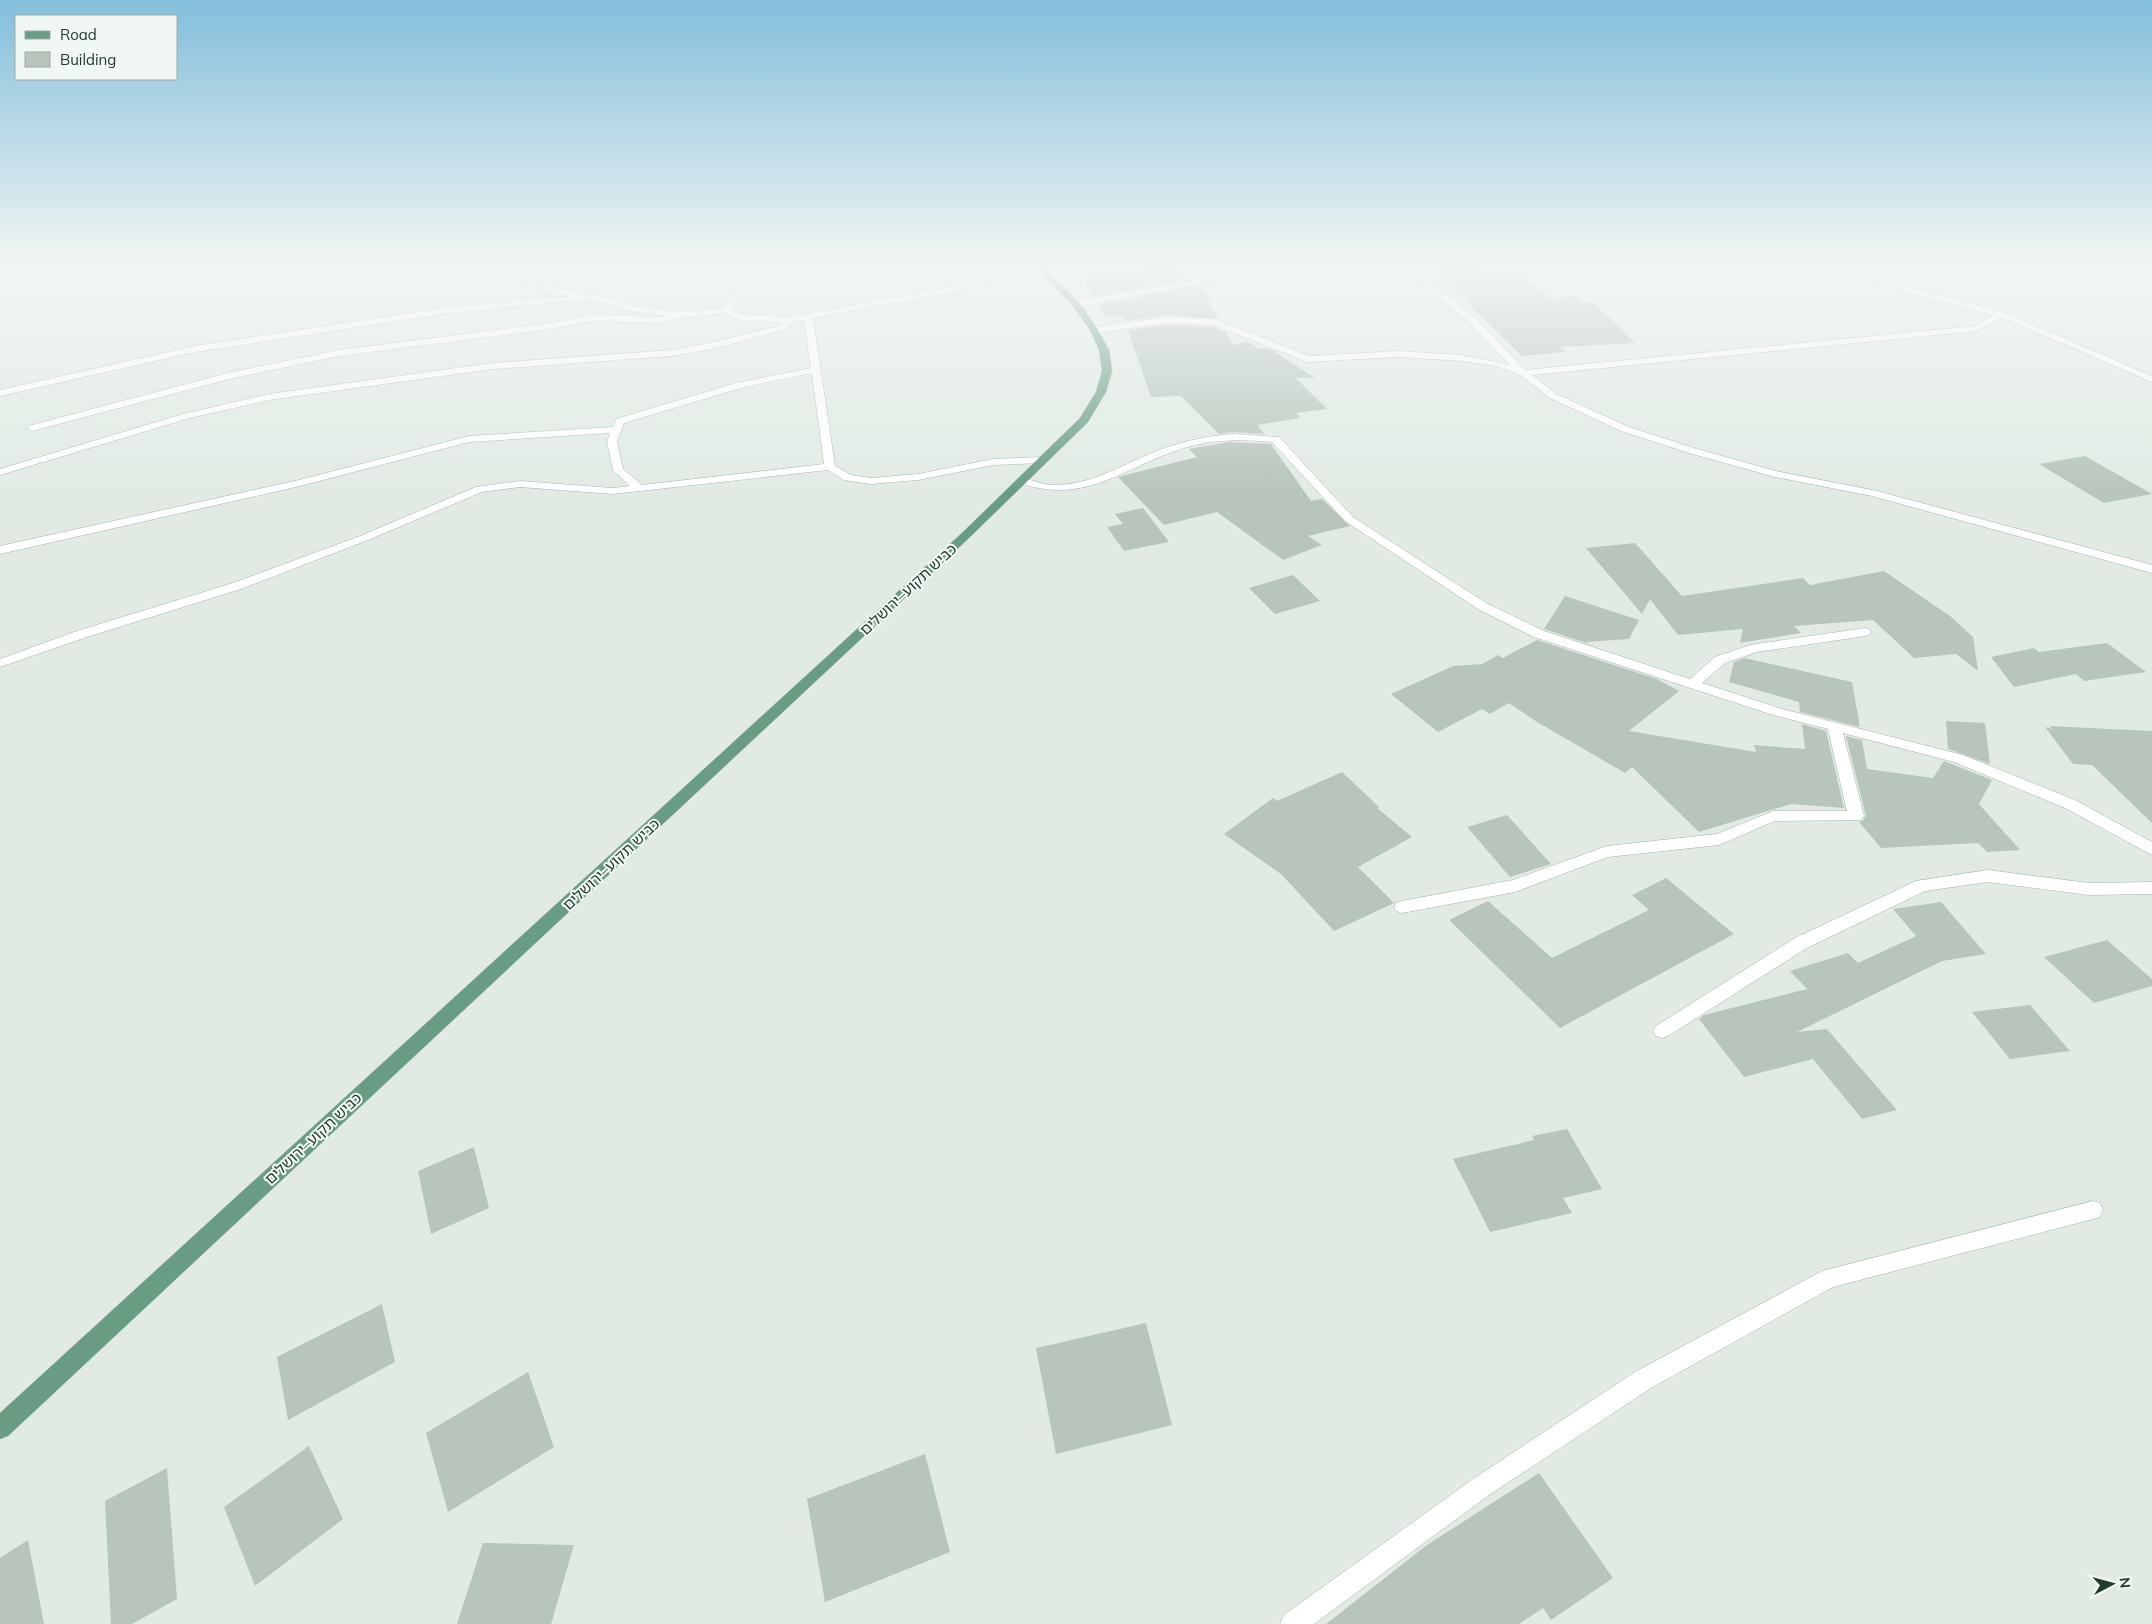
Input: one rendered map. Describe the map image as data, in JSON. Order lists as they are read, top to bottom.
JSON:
{
  "streets": {
    "main road": ["כביש תקוע–ירושלים"]
  },
  "legend": ["Road", "Building"],
  "north": "right"
}
